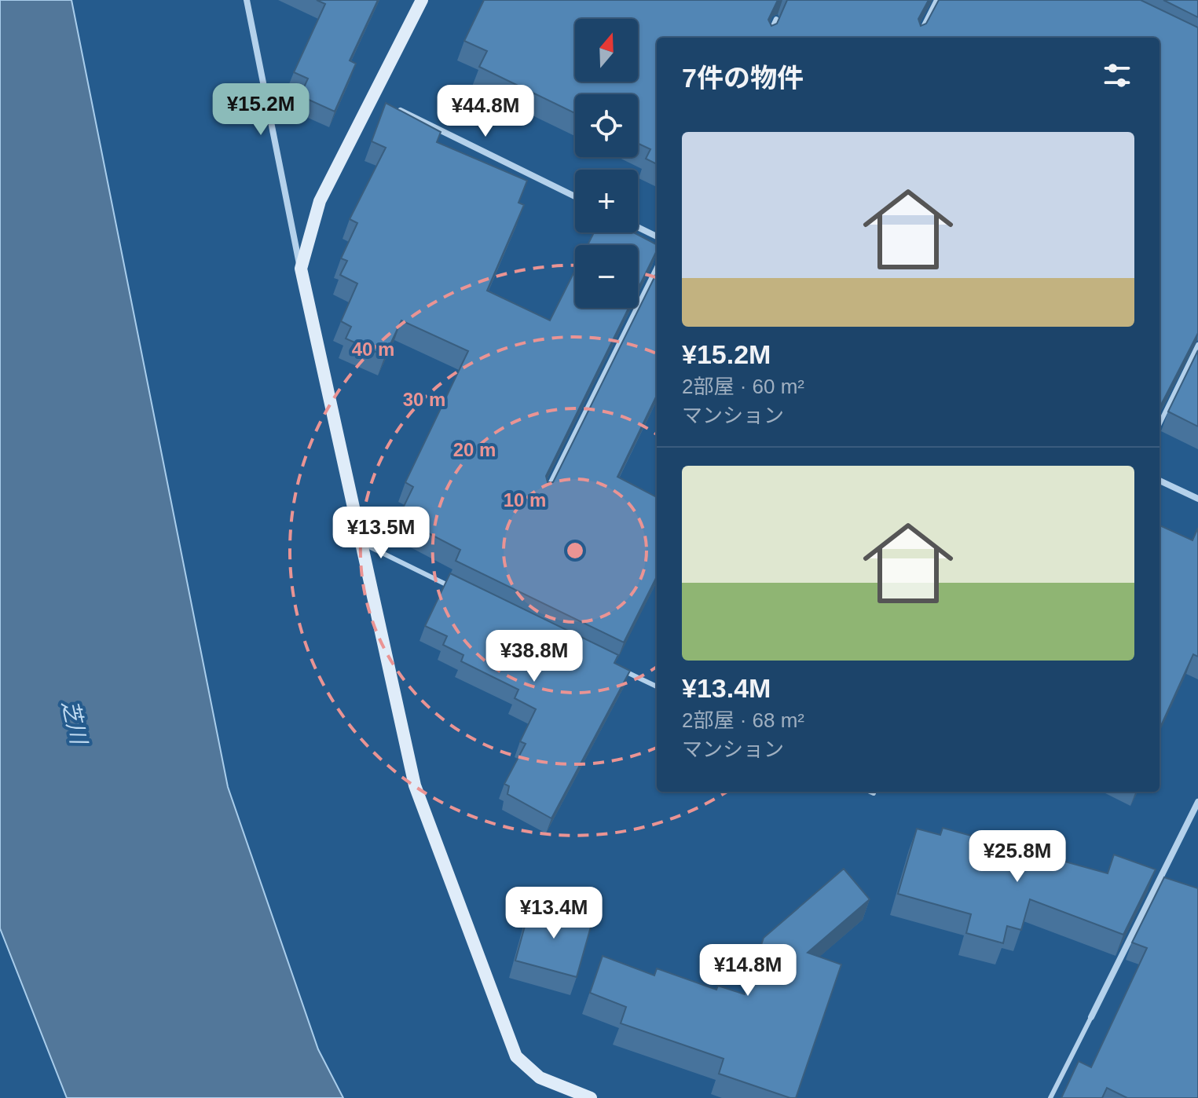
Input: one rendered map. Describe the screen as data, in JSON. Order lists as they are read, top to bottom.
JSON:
{
  "water": ["芝川"],
  "north": "top",
  "page": {
    "map_buttons": ["+", "−"],
    "heading": "7件の物件",
    "price": [
      "¥15.2M",
      "¥44.8M",
      "¥13.5M",
      "¥38.8M",
      "¥25.8M",
      "¥13.4M",
      "¥14.8M"
    ],
    "list": [
      {
        "name": "¥15.2M",
        "note": "2部屋 · 60 m² · マンション"
      },
      {
        "name": "¥13.4M",
        "note": "2部屋 · 68 m² · マンション"
      }
    ]
  },
  "rings": [
    "40 m",
    "30 m",
    "20 m",
    "10 m"
  ]
}
